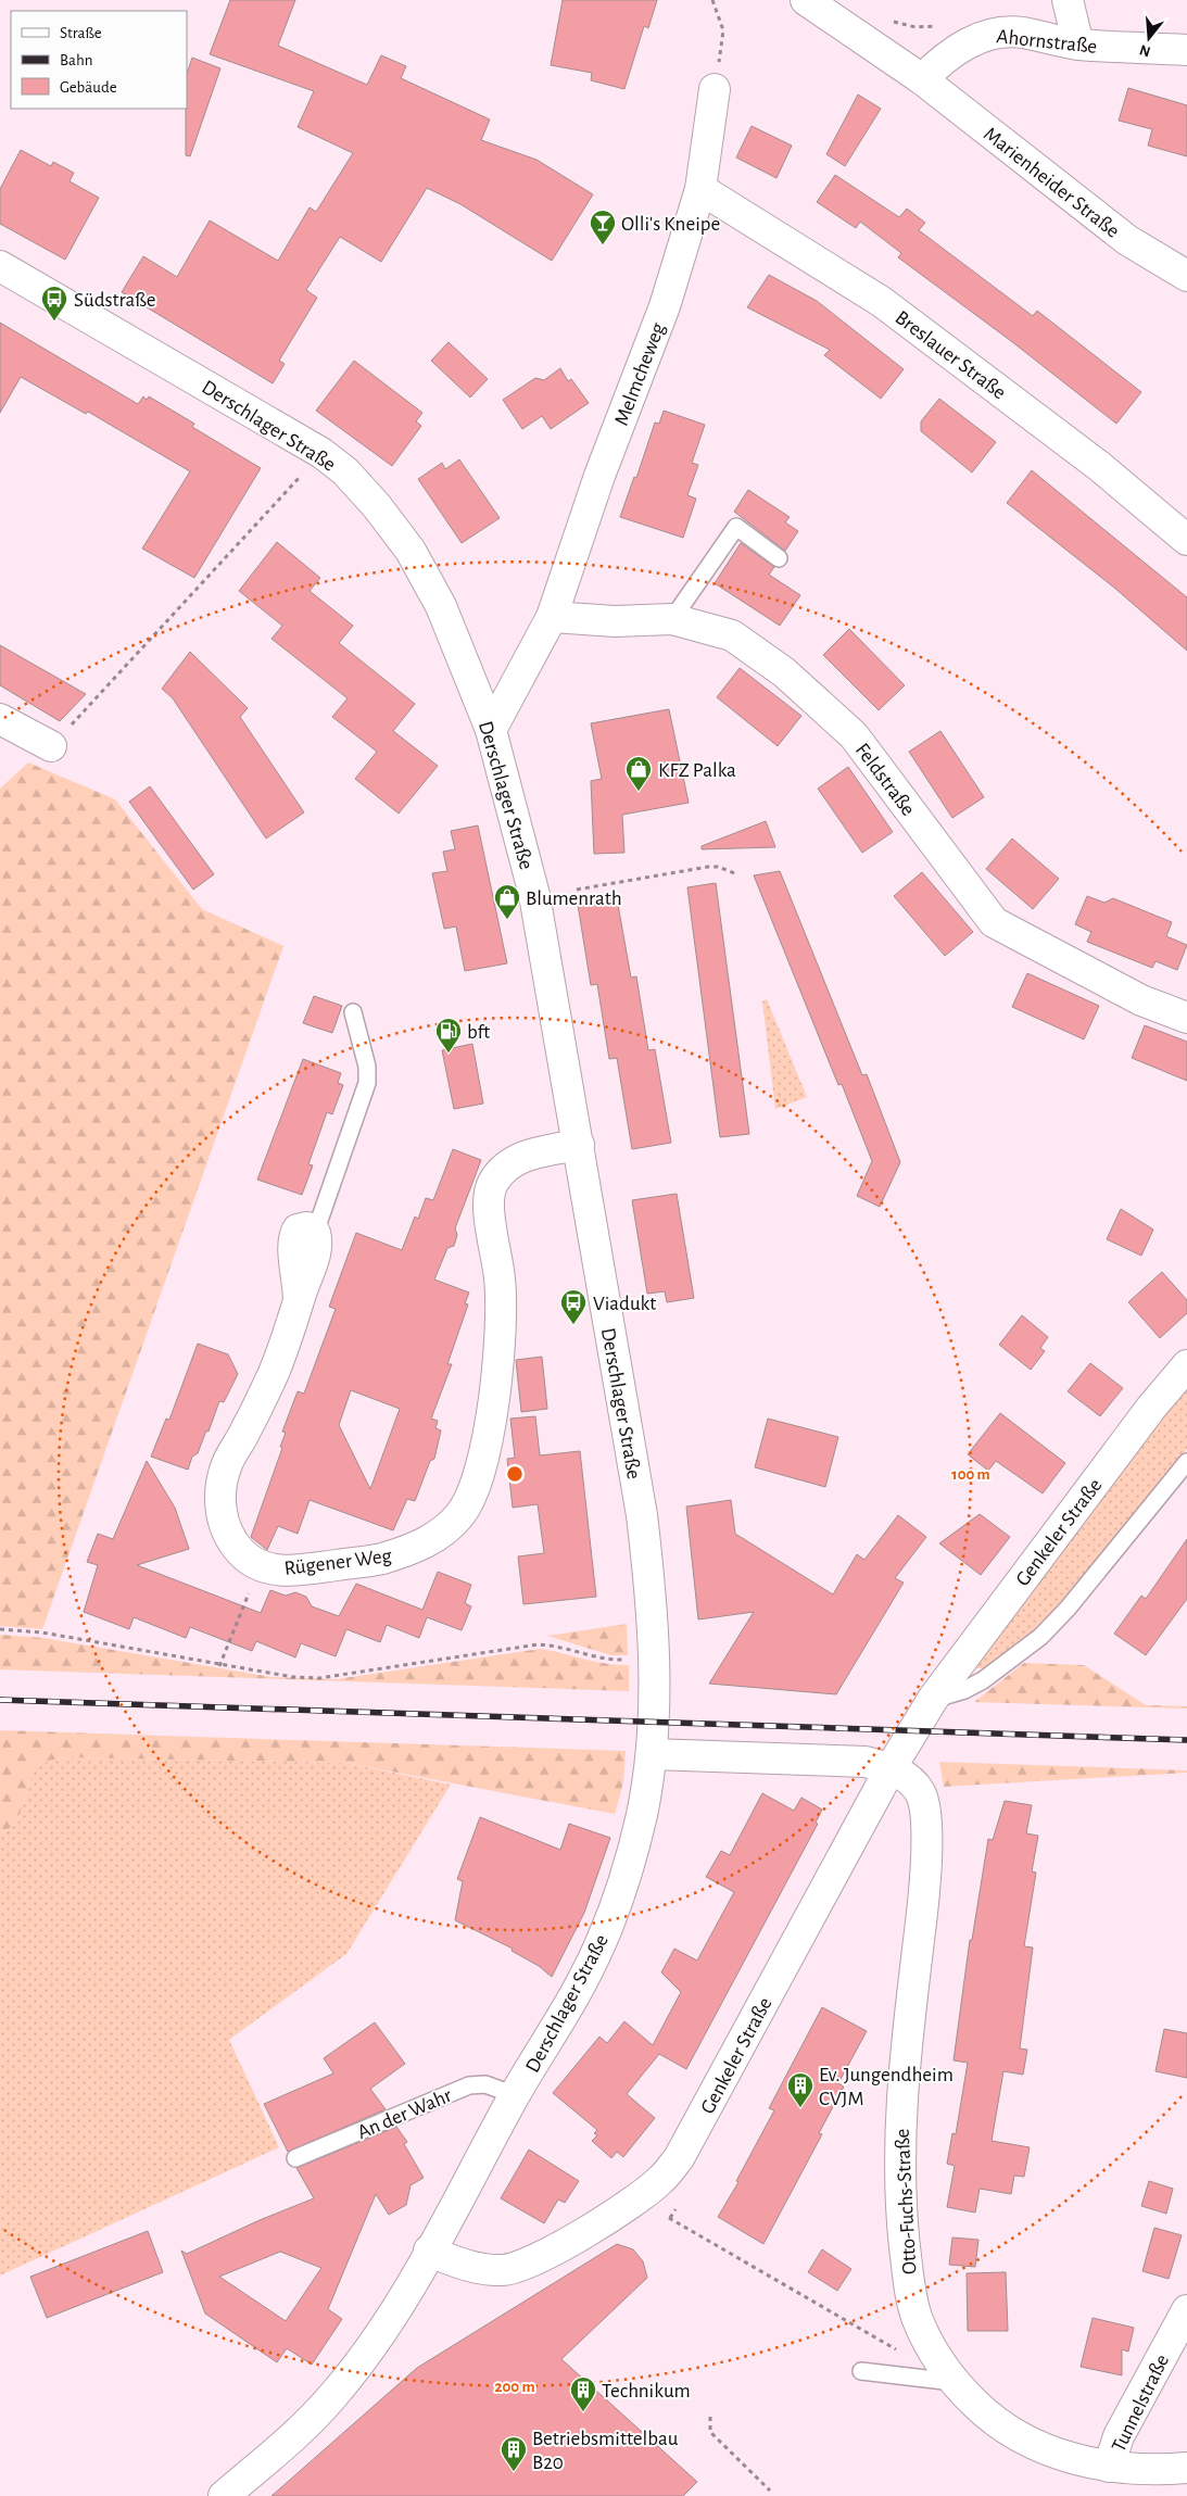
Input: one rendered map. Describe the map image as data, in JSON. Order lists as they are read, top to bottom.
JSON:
{
  "streets": {
    "street": [
      "Ahornstraße",
      "Marienheider Straße",
      "Breslauer Straße",
      "Melmcheweg",
      "Derschlager Straße",
      "Feldstraße",
      "Genkeler Straße",
      "Rügener Weg",
      "Otto-Fuchs-Straße",
      "Tunnelstraße"
    ],
    "lane": ["An der Wahr"]
  },
  "crossings": [
    ["Ahornstraße", "Marienheider Straße"],
    ["Breslauer Straße", "Melmcheweg"],
    ["Melmcheweg", "Derschlager Straße"],
    ["Melmcheweg", "Feldstraße"],
    ["Derschlager Straße", "Genkeler Straße"],
    ["Derschlager Straße", "Rügener Weg"],
    ["Derschlager Straße", "An der Wahr"],
    ["Genkeler Straße", "Otto-Fuchs-Straße"],
    ["Otto-Fuchs-Straße", "Tunnelstraße"]
  ],
  "places": {
    "bar": ["Olli's Kneipe"],
    "bus stop": ["Südstraße", "Viadukt"],
    "shop": ["KFZ Palka", "Blumenrath"],
    "fuel station": ["bft"],
    "building": ["Ev. Jungendheim CVJM", "Technikum", "Betriebsmittelbau B20"]
  },
  "legend": ["Straße", "Bahn", "Gebäude"],
  "north": "bottom",
  "rings": ["100 m", "200 m"]
}
